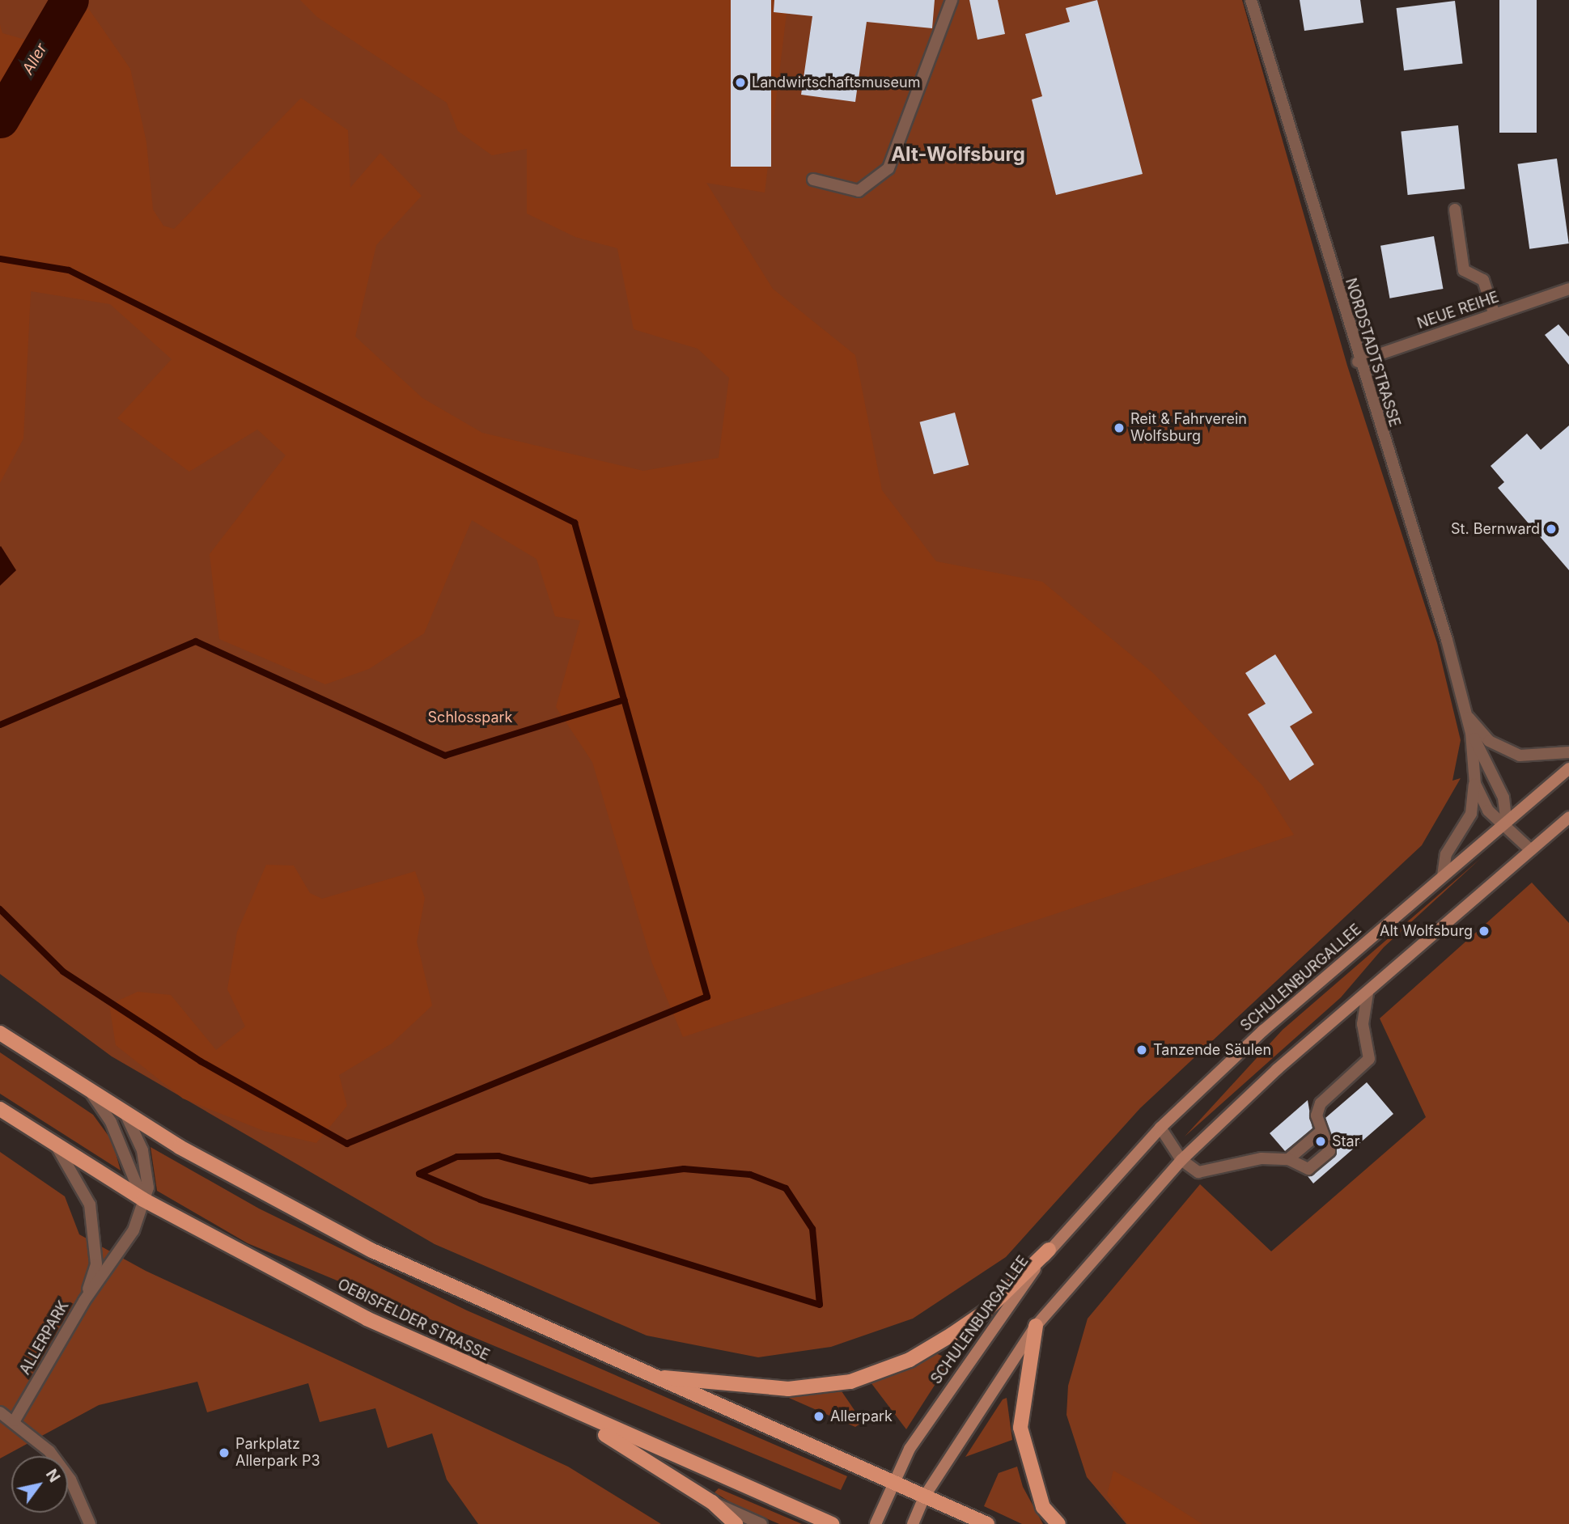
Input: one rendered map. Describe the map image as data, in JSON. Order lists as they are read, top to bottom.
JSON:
{
  "streets": {
    "main road": ["OEBISFELDER STRASSE"],
    "street": [
      "NEUE REIHE",
      "NORDSTADTSTRASSE",
      "SCHULENBURGALLEE",
      "ALLERPARK"
    ]
  },
  "crossings": [
    ["NEUE REIHE", "NORDSTADTSTRASSE"],
    ["NORDSTADTSTRASSE", "SCHULENBURGALLEE"],
    ["OEBISFELDER STRASSE", "ALLERPARK"]
  ],
  "districts": ["Alt-Wolfsburg"],
  "water": ["Aller"],
  "parks": ["Schlosspark"],
  "places": [
    "Landwirtschaftsmuseum",
    "Reit & Fahrverein Wolfsburg",
    "St. Bernward",
    "Alt Wolfsburg",
    "Tanzende Säulen",
    "Star",
    "Allerpark",
    "Parkplatz Allerpark P3"
  ],
  "north": "top right"
}
